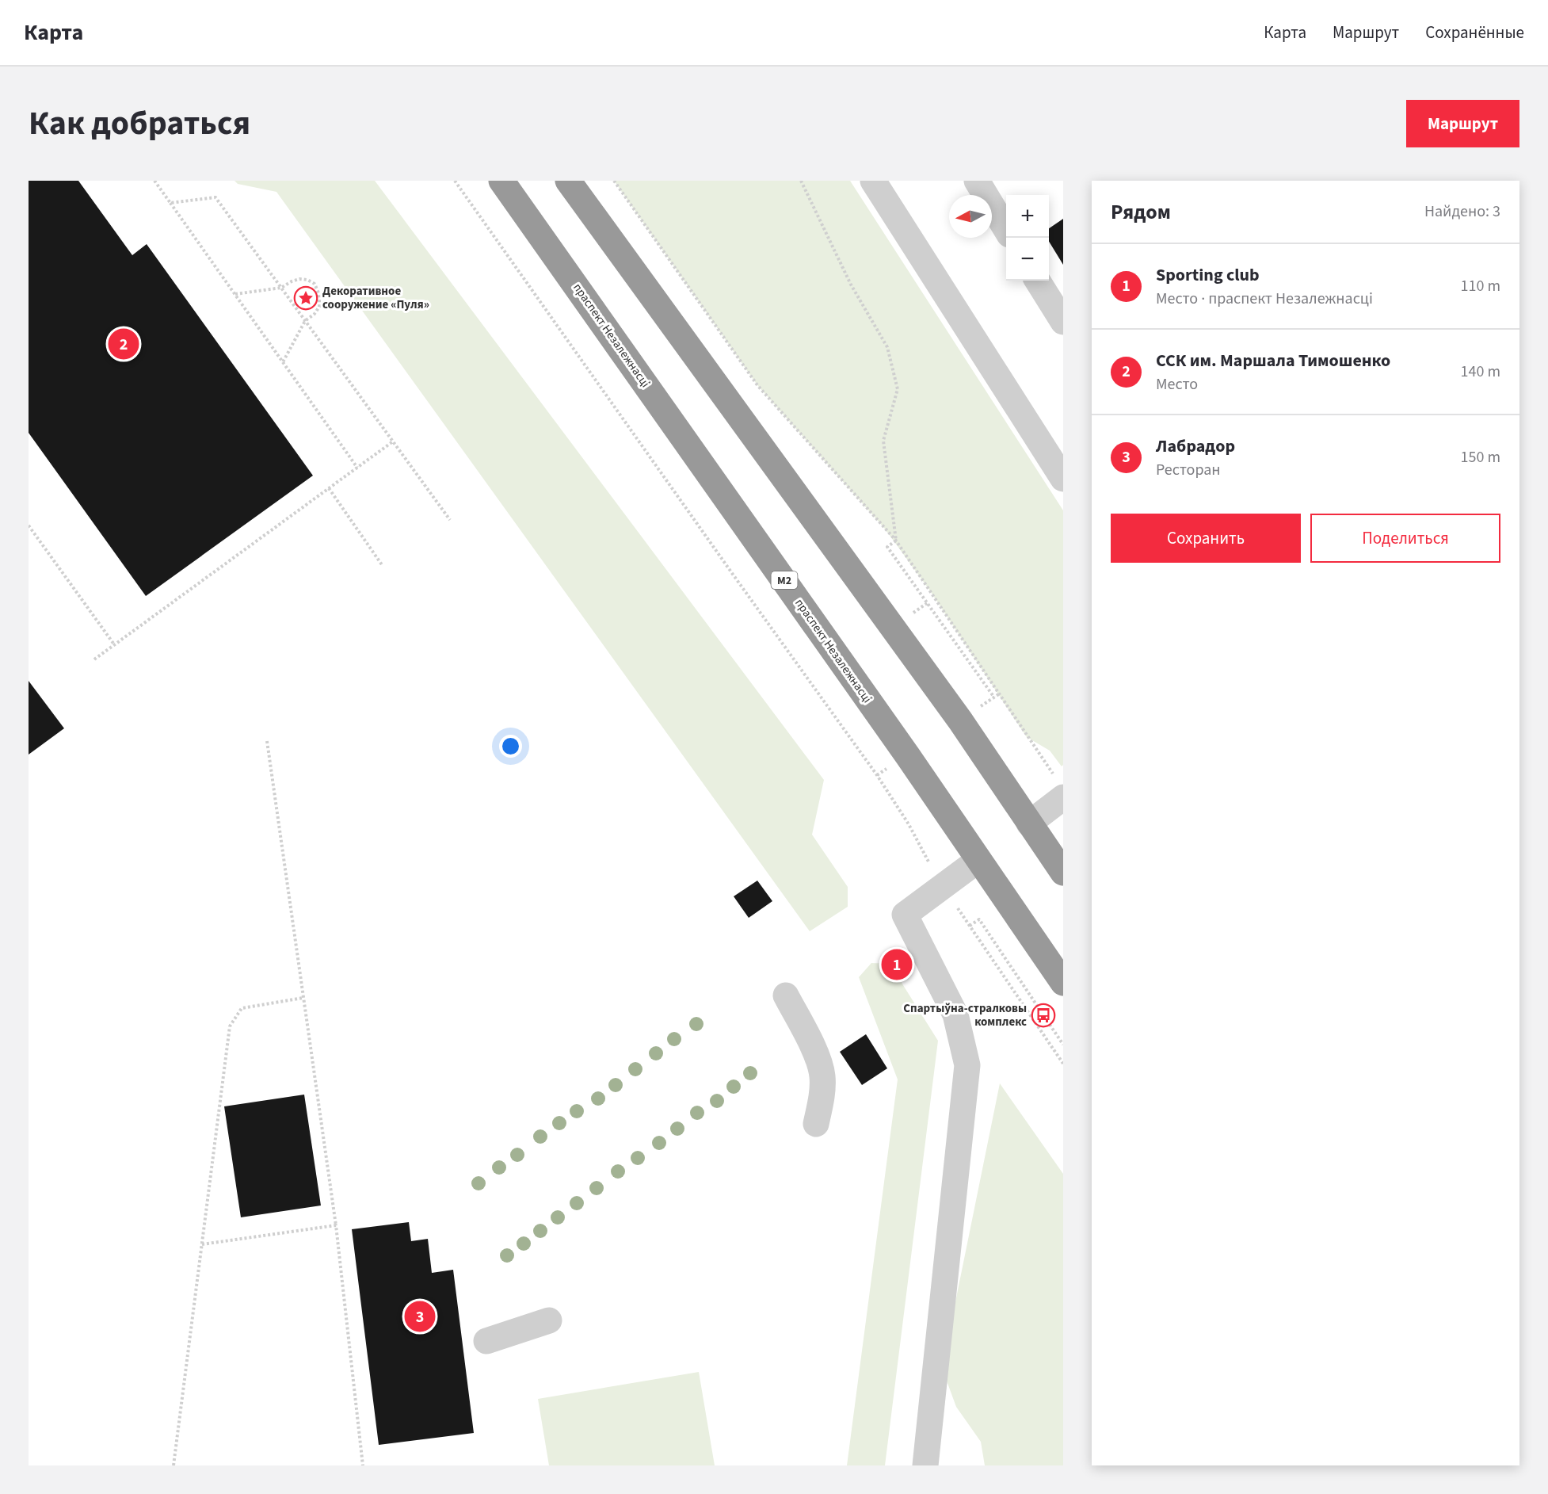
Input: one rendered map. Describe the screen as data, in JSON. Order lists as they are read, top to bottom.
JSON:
{
  "streets": {
    "highway": ["праспект Незалежнасці", "М2"]
  },
  "places": {
    "place": ["Декоративное сооружение «Пуля»"],
    "bus stop": ["Спартыўна-стралковы комплекс"]
  },
  "north": "left",
  "page": {
    "header": "Карта",
    "nav": ["Карта", "Маршрут", "Сохранённые"],
    "title": "Как добраться",
    "buttons": [
      "Маршрут",
      ["Сохранить", "Поделиться"]
    ],
    "heading": ["Рядом", "Найдено: 3"],
    "map_buttons": ["+", "−"],
    "list": [
      {
        "mark": "1",
        "name": "Sporting club",
        "note": "Место · праспект Незалежнасці",
        "value": "110 m"
      },
      {
        "mark": "2",
        "name": "ССК им. Маршала Тимошенко",
        "note": "Место",
        "value": "140 m"
      },
      {
        "mark": "3",
        "name": "Лабрадор",
        "note": "Ресторан",
        "value": "150 m"
      }
    ],
    "pins": ["2", "1", "3"]
  }
}
